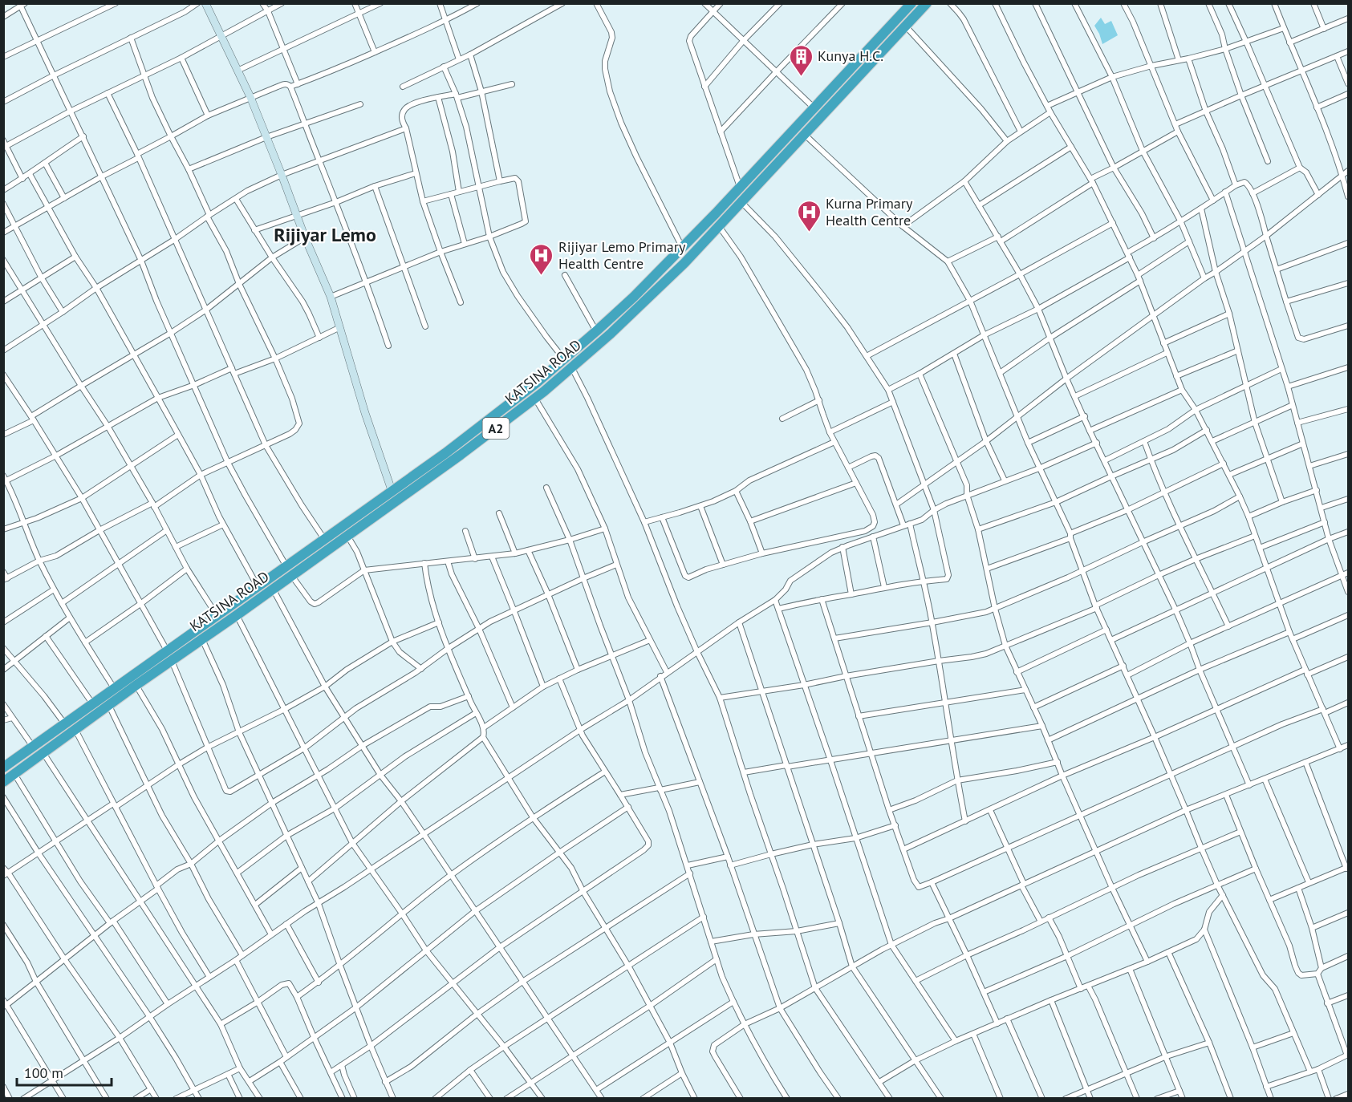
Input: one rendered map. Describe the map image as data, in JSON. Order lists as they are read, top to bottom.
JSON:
{
  "streets": {
    "highway": ["KATSINA ROAD", "A2"]
  },
  "districts": ["Rijiyar Lemo"],
  "places": {
    "building": ["Kunya H.C."],
    "hospital": ["Kurna Primary Health Centre", "Rijiyar Lemo Primary Health Centre"]
  },
  "scale_bar": "100 m"
}
